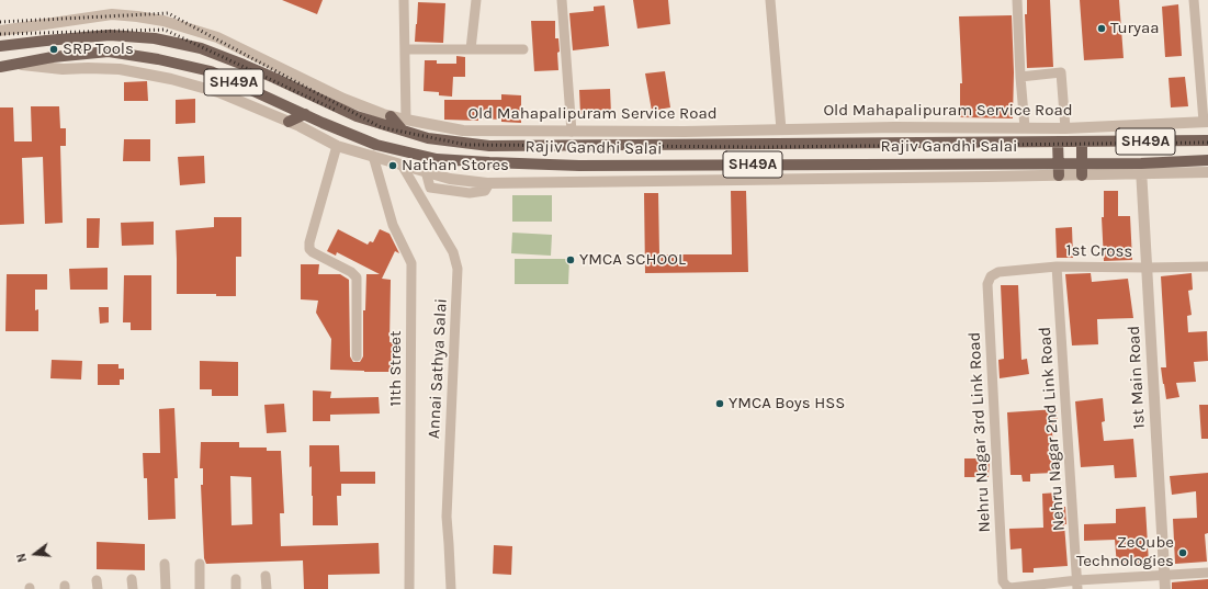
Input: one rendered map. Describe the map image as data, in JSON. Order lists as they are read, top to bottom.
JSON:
{
  "streets": {
    "main road": ["SH49A", "Rajiv Gandhi Salai"],
    "street": [
      "Old Mahapalipuram Service Road",
      "1st Cross",
      "11th Street",
      "Annai Sathya Salai",
      "1st Main Road",
      "Nehru Nagar 2nd Link Road",
      "Nehru Nagar 3rd Link Road"
    ]
  },
  "crossings": [
    ["Old Mahapalipuram Service Road", "Rajiv Gandhi Salai"],
    ["Rajiv Gandhi Salai", "1st Main Road"],
    ["1st Cross", "1st Main Road"],
    ["1st Cross", "Nehru Nagar 2nd Link Road"],
    ["1st Cross", "Nehru Nagar 3rd Link Road"],
    ["Nehru Nagar 2nd Link Road", "Nehru Nagar 3rd Link Road"]
  ],
  "places": [
    "Turyaa",
    "SRP Tools",
    "Nathan Stores",
    "YMCA SCHOOL",
    "YMCA Boys HSS",
    "ZeQube Technologies"
  ],
  "north": "left"
}
